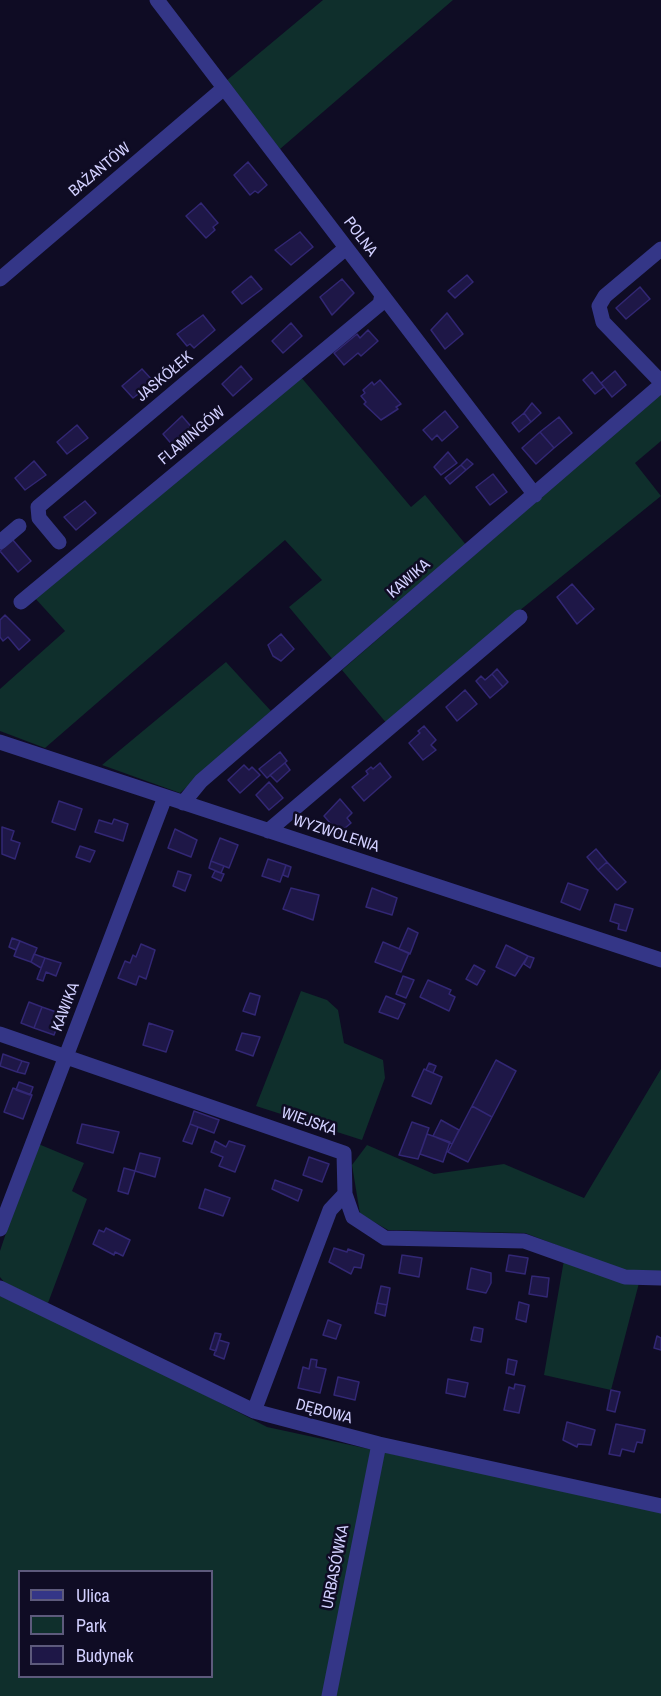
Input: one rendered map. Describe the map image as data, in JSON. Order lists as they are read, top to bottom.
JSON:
{
  "streets": {
    "street": [
      "BAŻANTÓW",
      "POLNA",
      "JASKÓŁEK",
      "FLAMINGÓW",
      "KAWIKA",
      "WYZWOLENIA",
      "WIEJSKA",
      "DĘBOWA",
      "URBASÓWKA"
    ]
  },
  "crossings": [
    ["BAŻANTÓW", "POLNA"],
    ["POLNA", "JASKÓŁEK"],
    ["POLNA", "FLAMINGÓW"],
    ["POLNA", "KAWIKA"],
    ["KAWIKA", "WYZWOLENIA"],
    ["KAWIKA", "WIEJSKA"],
    ["DĘBOWA", "URBASÓWKA"]
  ],
  "legend": ["Ulica", "Park", "Budynek"]
}
